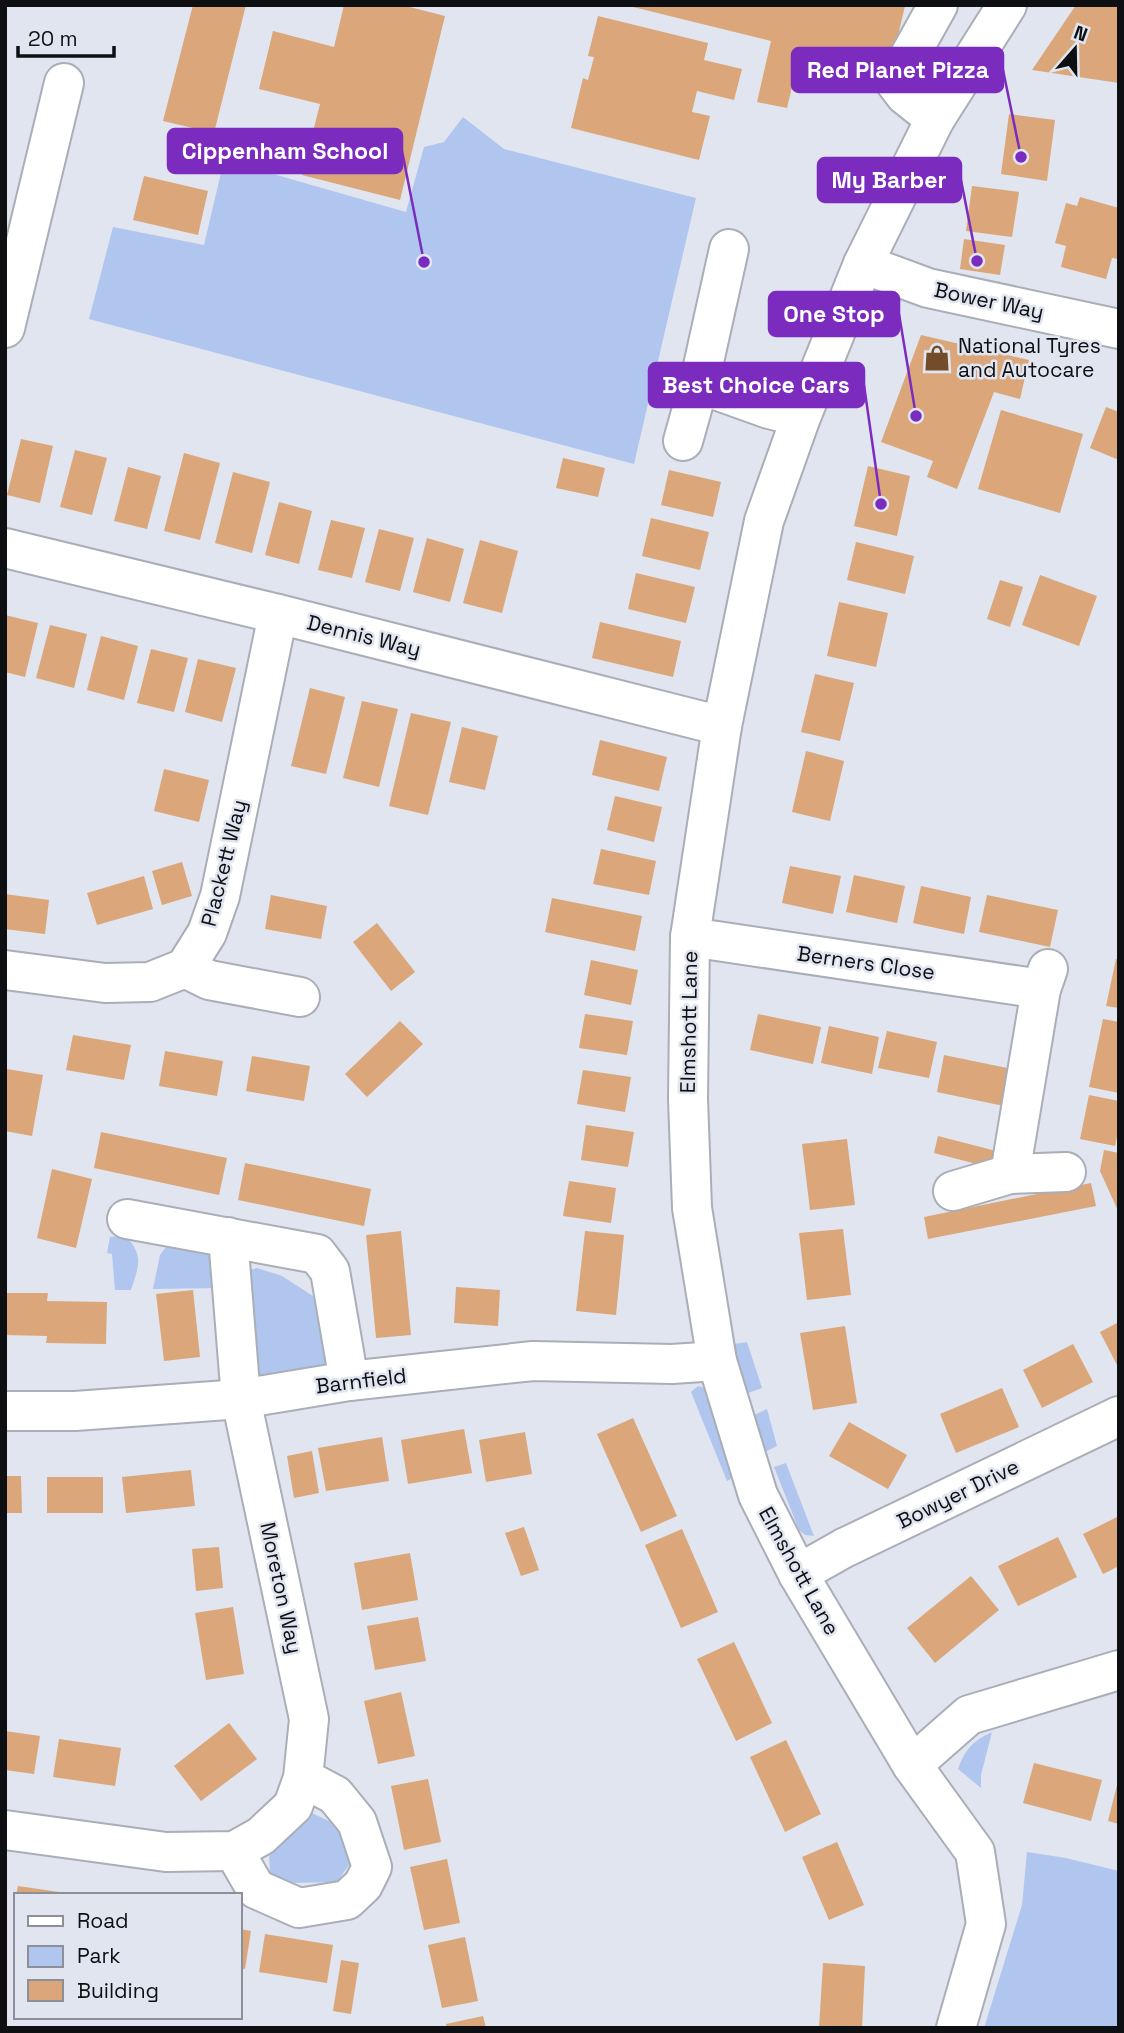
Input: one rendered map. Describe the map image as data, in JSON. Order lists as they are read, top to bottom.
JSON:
{
  "streets": {
    "street": [
      "Bower Way",
      "Dennis Way",
      "Plackett Way",
      "Berners Close",
      "Elmshott Lane",
      "Barnfield",
      "Bowyer Drive",
      "Moreton Way"
    ]
  },
  "crossings": [
    ["Bower Way", "Elmshott Lane"],
    ["Dennis Way", "Plackett Way"],
    ["Dennis Way", "Elmshott Lane"],
    ["Berners Close", "Elmshott Lane"],
    ["Elmshott Lane", "Barnfield"],
    ["Elmshott Lane", "Bowyer Drive"],
    ["Barnfield", "Moreton Way"]
  ],
  "places": {
    "other": [
      "Red Planet Pizza",
      "My Barber",
      "Cippenham School",
      "One Stop",
      "Best Choice Cars"
    ],
    "shop": ["National Tyres and Autocare"]
  },
  "legend": ["Road", "Park", "Building"],
  "scale_bar": "20 m",
  "north": "top"
}
